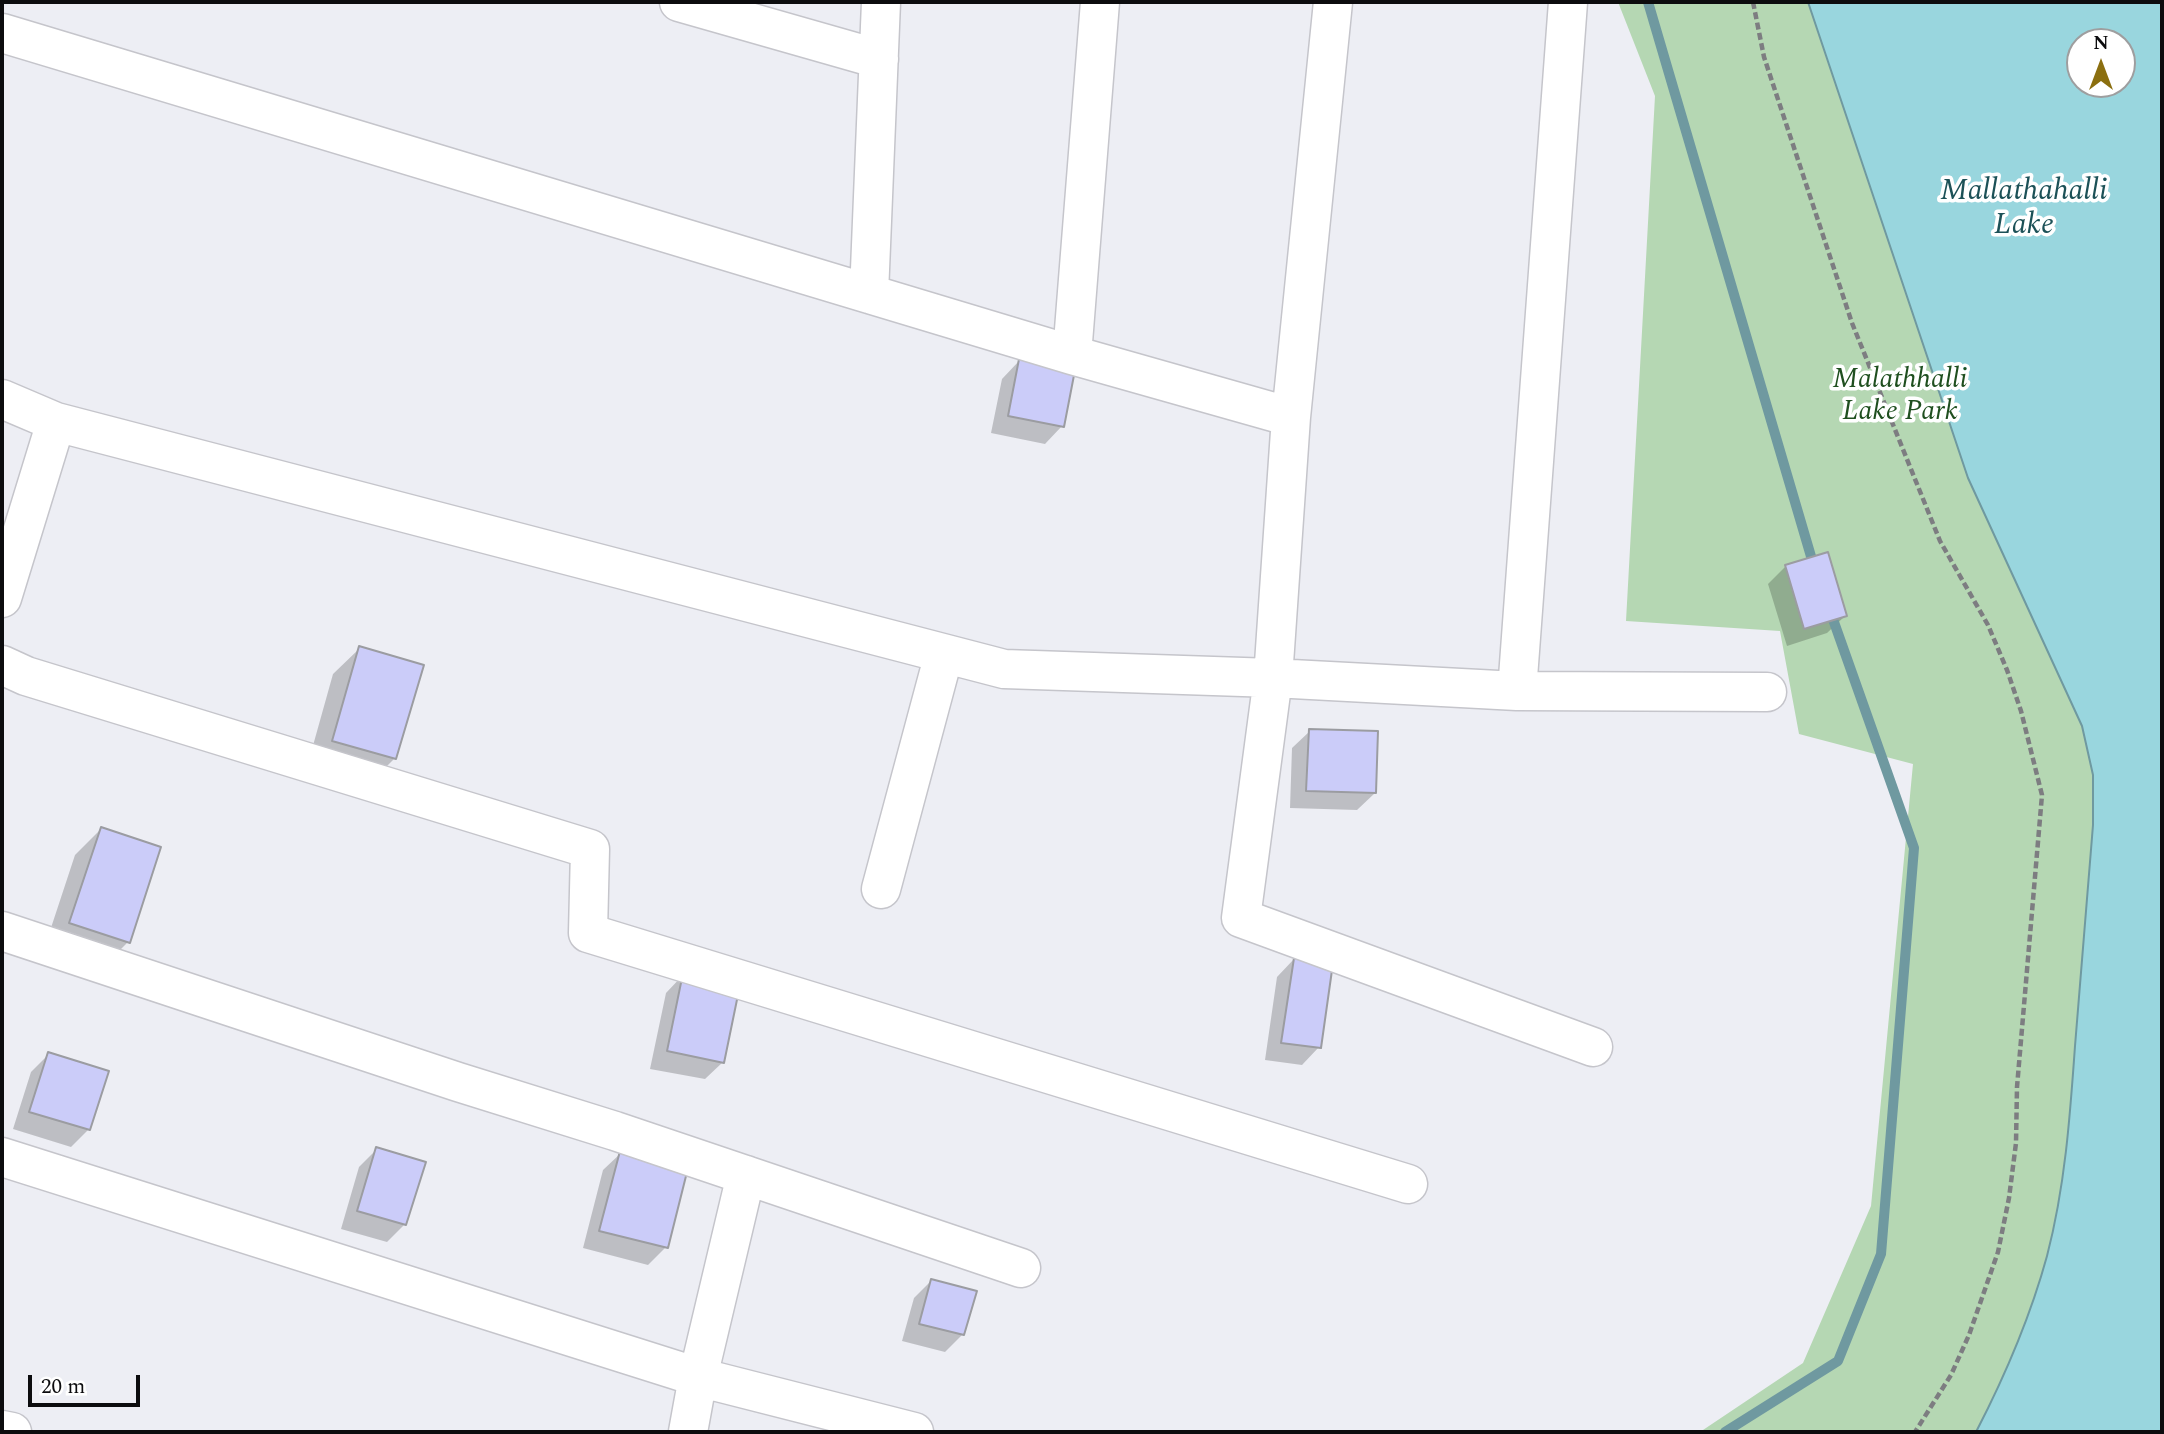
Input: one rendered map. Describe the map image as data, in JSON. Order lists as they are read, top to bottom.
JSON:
{
  "water": ["Mallathahalli Lake"],
  "parks": ["Malathhalli Lake Park"],
  "scale_bar": "20 m",
  "north": "top"
}
